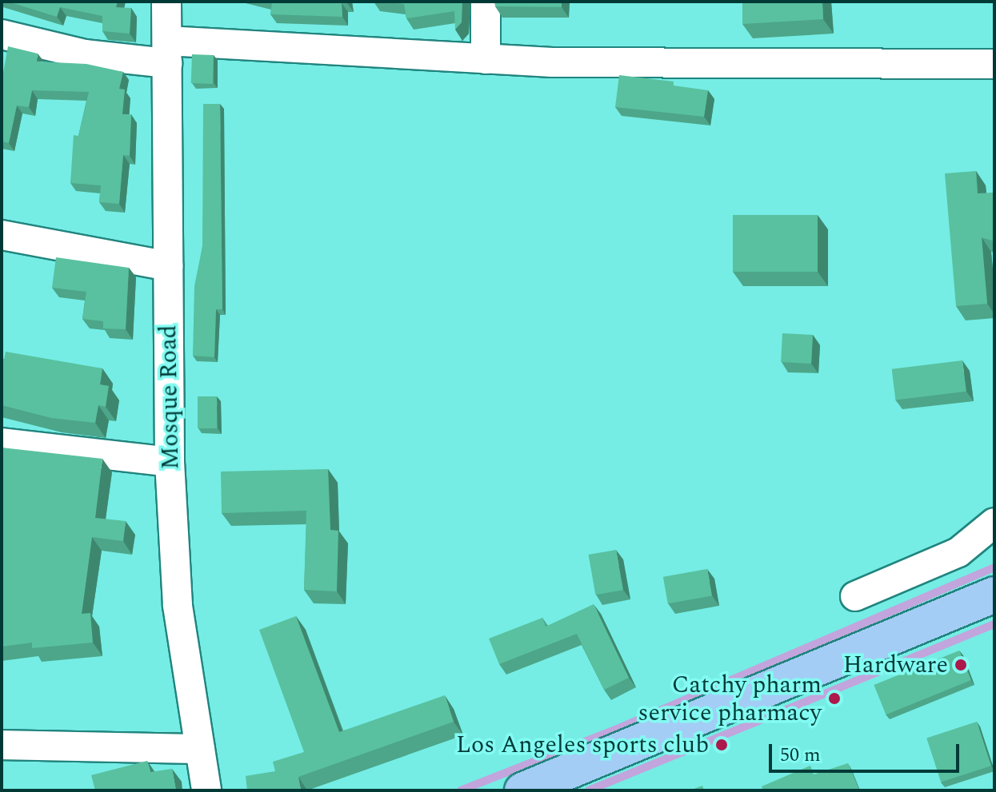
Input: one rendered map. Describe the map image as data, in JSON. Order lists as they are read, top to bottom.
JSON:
{
  "streets": {
    "street": ["Mosque Road"]
  },
  "places": ["Hardware", "Catchy pharm service pharmacy", "Los Angeles sports club"],
  "scale_bar": "50 m"
}
